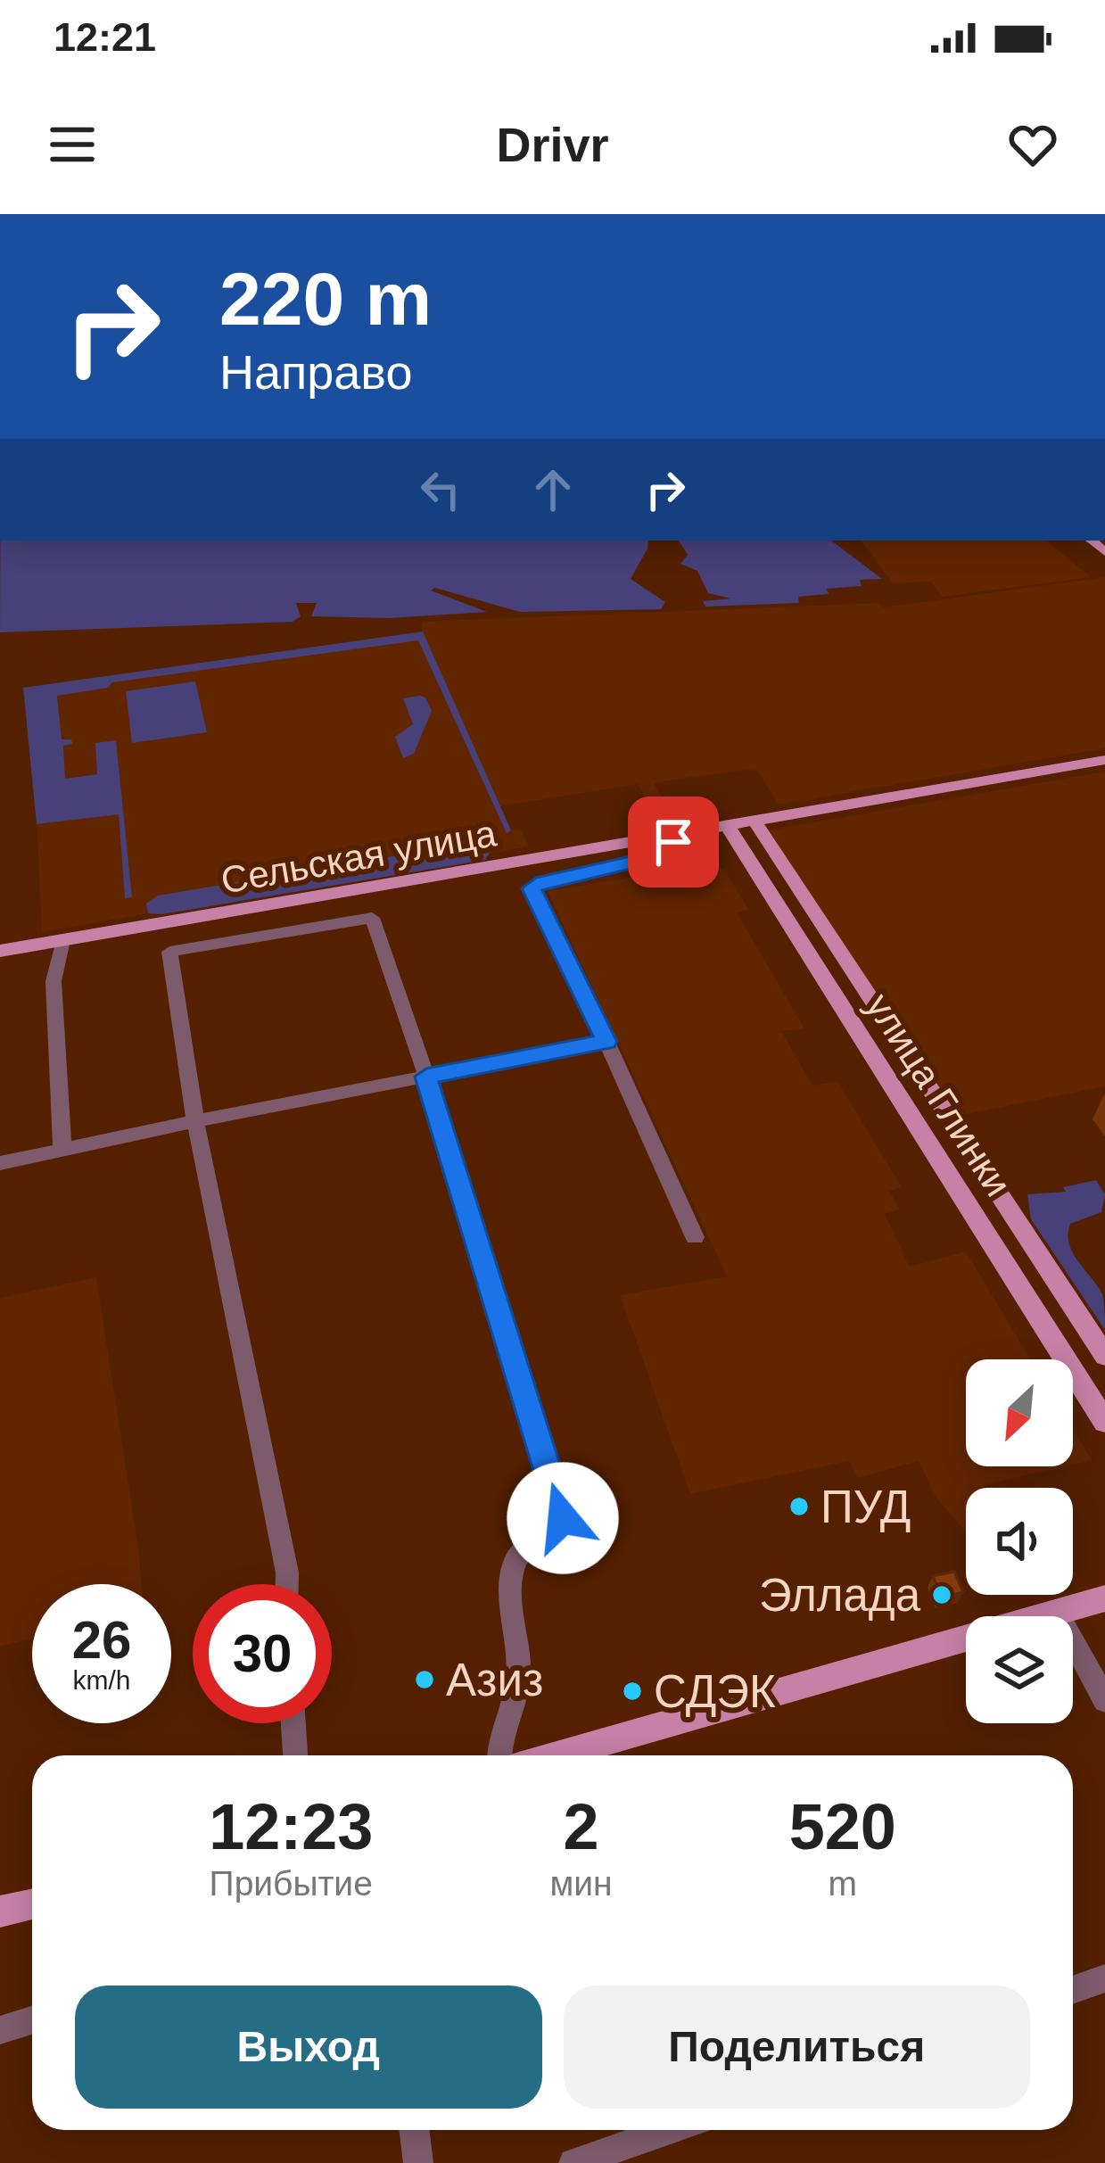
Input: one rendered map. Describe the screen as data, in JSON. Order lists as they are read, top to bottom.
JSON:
{
  "streets": {
    "main road": ["Сельская улица", "улица Глинки"]
  },
  "crossings": [
    ["Сельская улица", "улица Глинки"]
  ],
  "places": [
    "ПУД",
    "Эллада",
    "Азиз",
    "СДЭК"
  ],
  "north": "bottom left",
  "page": {
    "status": "12:21",
    "header": "Drivr",
    "turn": ["220 m", "Направо"],
    "speed": "26 km/h",
    "limit": "30",
    "eta": [
      "12:23",
      "Прибытие",
      "2",
      "мин",
      "520",
      "m"
    ],
    "buttons": ["Выход", "Поделиться"]
  }
}
